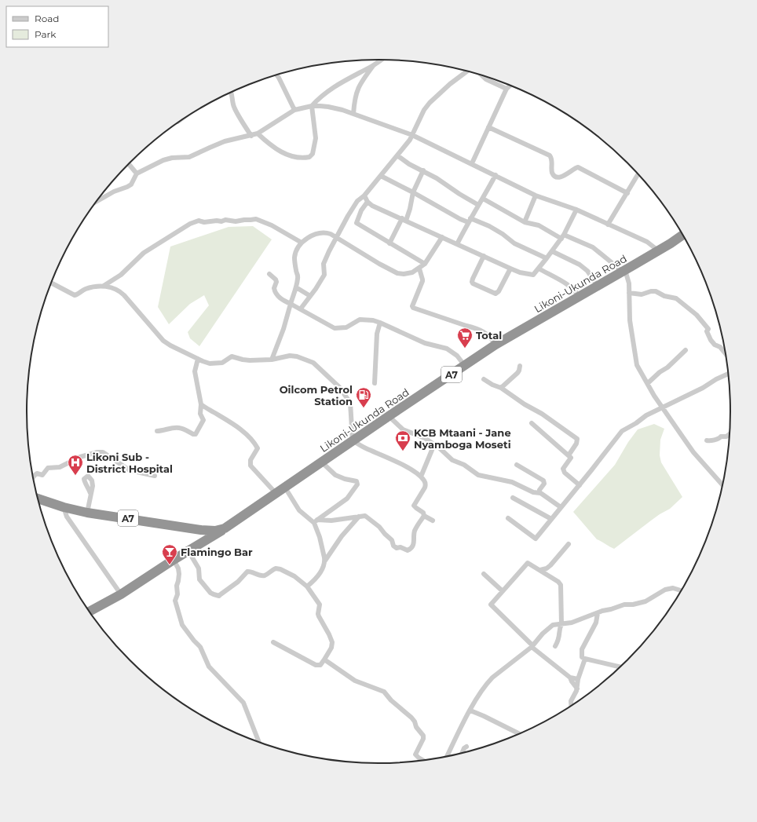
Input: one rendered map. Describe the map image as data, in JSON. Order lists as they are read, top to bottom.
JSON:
{
  "streets": {
    "highway": ["Likoni-Ukunda Road", "A7"]
  },
  "crossings": [
    ["Likoni-Ukunda Road", "A7"]
  ],
  "places": {
    "supermarket": ["Total"],
    "fuel station": ["Oilcom Petrol Station"],
    "bank": ["KCB Mtaani - Jane Nyamboga Moseti"],
    "hospital": ["Likoni Sub - District Hospital"],
    "bar": ["Flamingo Bar"]
  },
  "legend": ["Road", "Park"]
}
